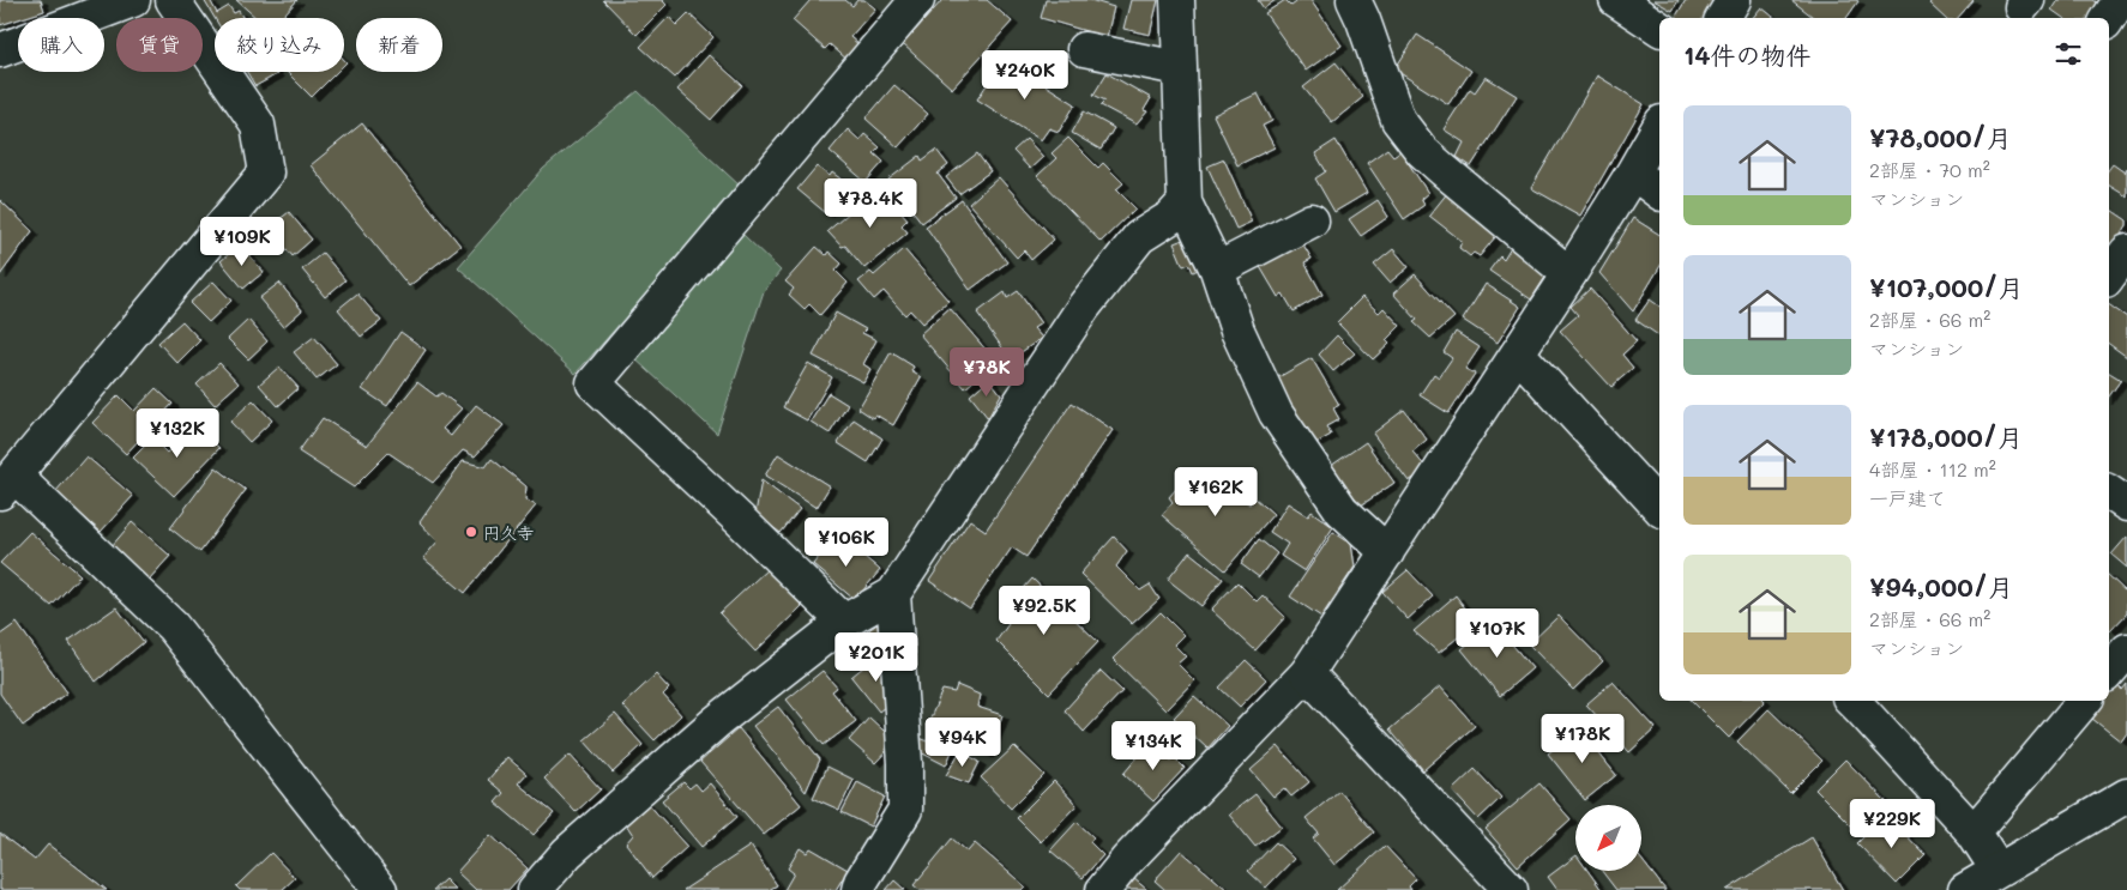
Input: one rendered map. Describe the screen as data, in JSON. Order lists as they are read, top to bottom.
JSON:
{
  "places": ["円久寺"],
  "north": "bottom left",
  "page": {
    "chip": [
      "購入",
      "賃貸",
      "絞り込み",
      "新着"
    ],
    "heading": "14件の物件",
    "price": [
      "¥240K",
      "¥78.4K",
      "¥109K",
      "¥78K",
      "¥132K",
      "¥162K",
      "¥106K",
      "¥92.5K",
      "¥107K",
      "¥201K",
      "¥178K",
      "¥94K",
      "¥134K",
      "¥229K"
    ],
    "list": [
      {
        "name": "¥78,000/月",
        "note": "2部屋 · 70 m² · マンション"
      },
      {
        "name": "¥107,000/月",
        "note": "2部屋 · 66 m² · マンション"
      },
      {
        "name": "¥178,000/月",
        "note": "4部屋 · 112 m² · 一戸建て"
      },
      {
        "name": "¥94,000/月",
        "note": "2部屋 · 66 m² · マンション"
      }
    ]
  }
}
